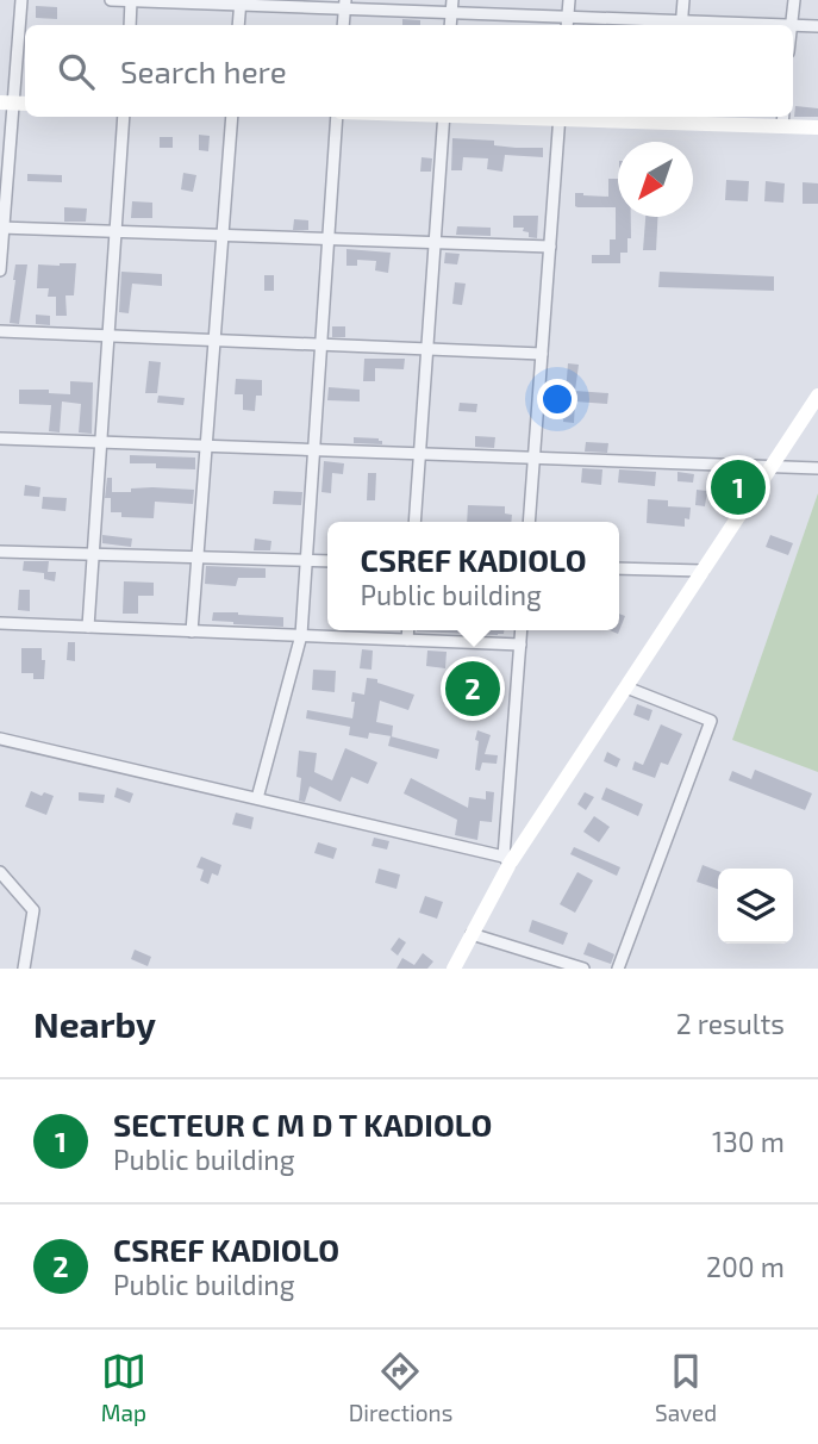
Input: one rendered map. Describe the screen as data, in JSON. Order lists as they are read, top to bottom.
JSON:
{
  "north": "bottom left",
  "page": {
    "search": "Search here",
    "pins": ["1", "2"],
    "popup": ["CSREF KADIOLO", "Public building"],
    "heading": ["Nearby", "2 results"],
    "list": [
      {
        "mark": "1",
        "name": "SECTEUR C M D T KADIOLO",
        "note": "Public building",
        "value": "130 m"
      },
      {
        "mark": "2",
        "name": "CSREF KADIOLO",
        "note": "Public building",
        "value": "200 m"
      }
    ],
    "nav": ["Map", "Directions", "Saved"]
  }
}
